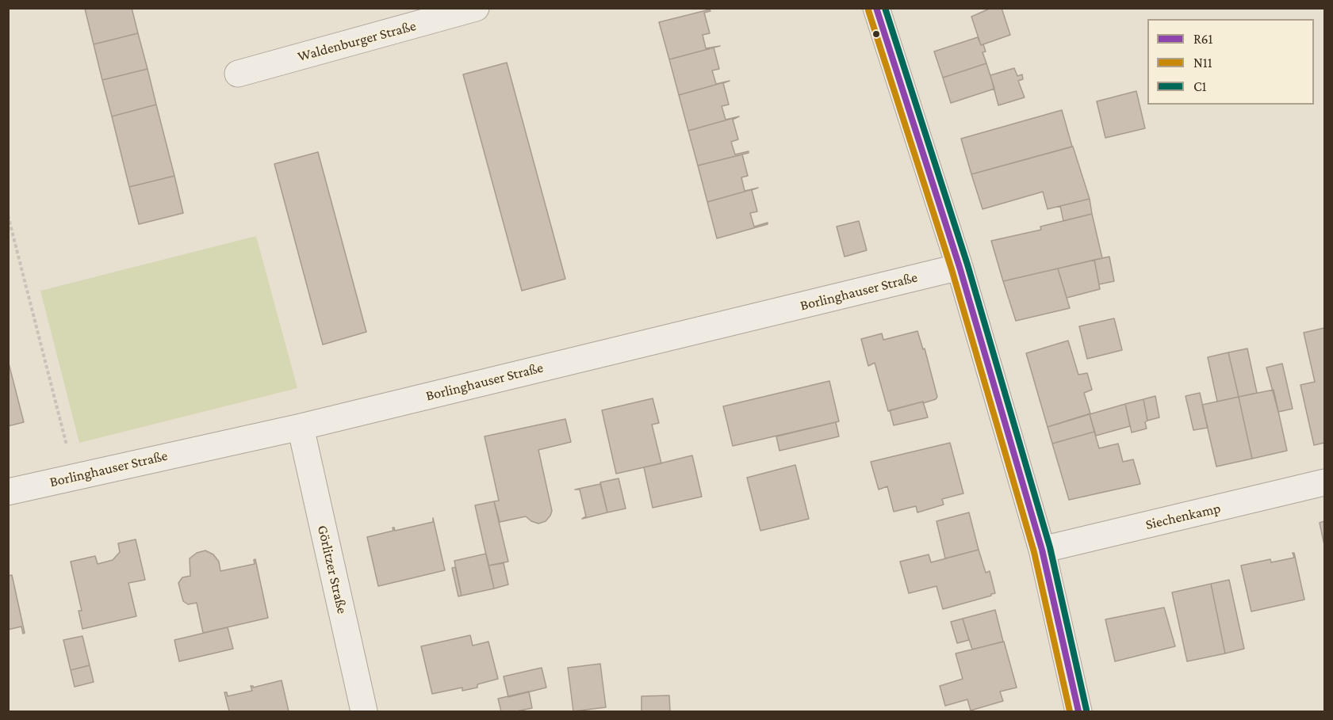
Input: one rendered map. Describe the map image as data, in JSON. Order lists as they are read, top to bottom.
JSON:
{
  "streets": {
    "street": [
      "Waldenburger Straße",
      "Borlinghauser Straße",
      "Siechenkamp",
      "Görlitzer Straße"
    ]
  },
  "crossings": [
    ["Borlinghauser Straße", "Görlitzer Straße"]
  ],
  "lines": ["transit line R61", "transit line C1", "transit line N11"],
  "legend": ["R61", "N11", "C1"]
}
